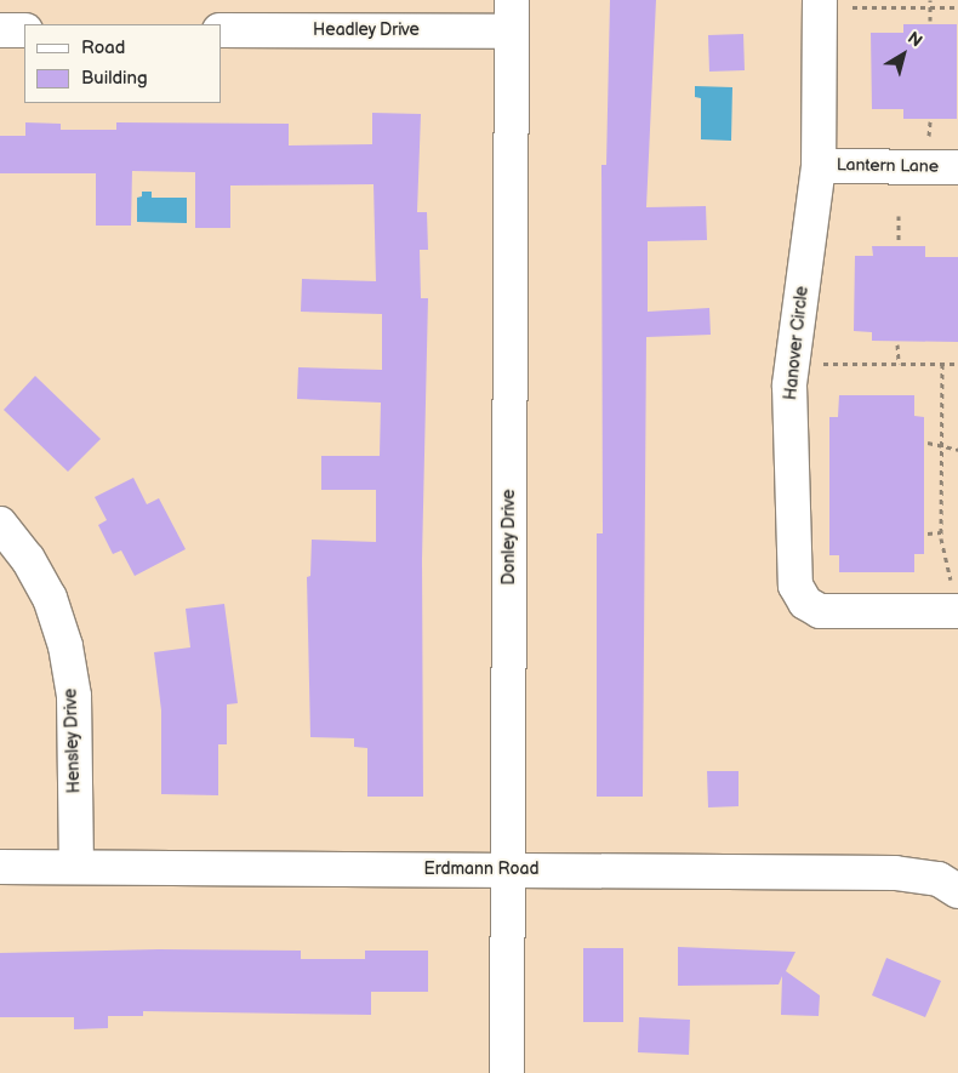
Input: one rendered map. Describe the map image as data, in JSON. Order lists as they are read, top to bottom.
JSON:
{
  "streets": {
    "street": [
      "Headley Drive",
      "Lantern Lane",
      "Hanover Circle",
      "Donley Drive",
      "Hensley Drive",
      "Erdmann Road"
    ]
  },
  "crossings": [
    ["Headley Drive", "Donley Drive"],
    ["Lantern Lane", "Hanover Circle"],
    ["Donley Drive", "Erdmann Road"],
    ["Hensley Drive", "Erdmann Road"]
  ],
  "legend": ["Road", "Building"],
  "north": "top right"
}
